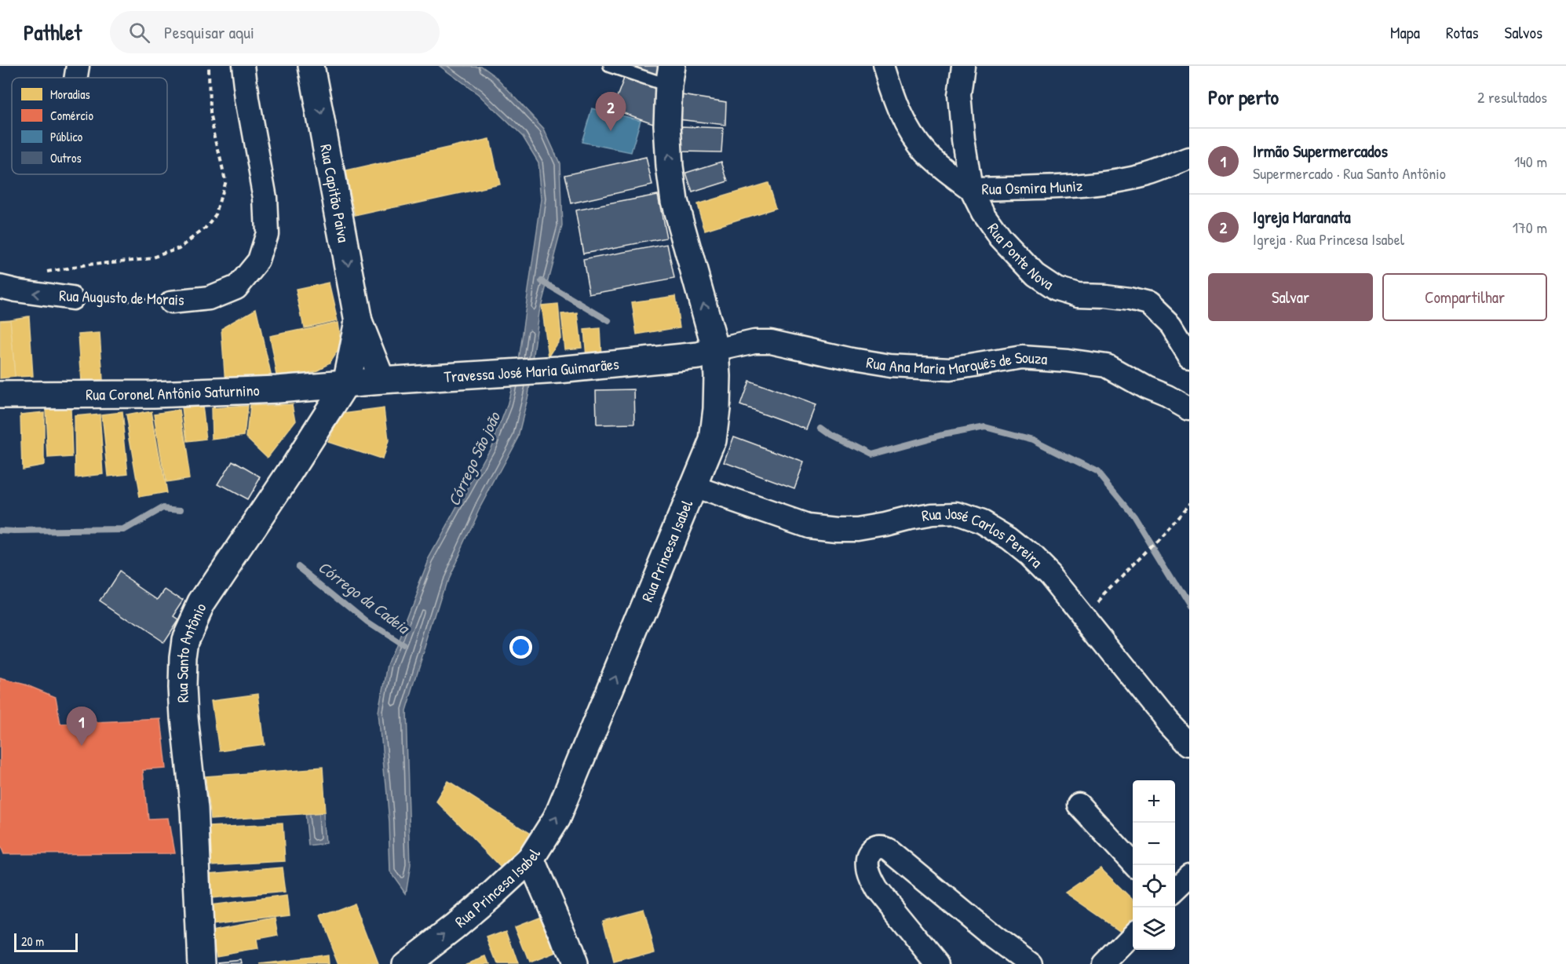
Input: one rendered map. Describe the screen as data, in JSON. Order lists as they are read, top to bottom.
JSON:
{
  "streets": {
    "main road": [
      "Rua Capitão Paiva",
      "Travessa José Maria Guimarães",
      "Rua Coronel Antônio Saturnino",
      "Rua Princesa Isabel",
      "Rua Santo Antônio"
    ],
    "street": [
      "Rua Osmira Muniz",
      "Rua Ponte Nova",
      "Rua Augusto de Morais",
      "Rua Ana Maria Marquês de Souza",
      "Rua José Carlos Pereira"
    ]
  },
  "crossings": [
    ["Rua Osmira Muniz", "Rua Ponte Nova"],
    ["Rua Ana Maria Marquês de Souza", "Travessa José Maria Guimarães"],
    ["Rua Ana Maria Marquês de Souza", "Rua Princesa Isabel"],
    ["Travessa José Maria Guimarães", "Rua Coronel Antônio Saturnino"],
    ["Travessa José Maria Guimarães", "Rua Princesa Isabel"],
    ["Travessa José Maria Guimarães", "Rua Santo Antônio"],
    ["Rua Coronel Antônio Saturnino", "Rua Santo Antônio"],
    ["Rua José Carlos Pereira", "Rua Princesa Isabel"]
  ],
  "one_way": ["Rua Capitão Paiva", "Rua Princesa Isabel"],
  "water": ["Córrego São joão", "Córrego da Cadeia"],
  "legend": [
    "Moradias",
    "Comércio",
    "Público",
    "Outros"
  ],
  "scale_bar": "20 m",
  "page": {
    "header": "Pathlet",
    "search": "Pesquisar aqui",
    "nav": ["Mapa", "Rotas", "Salvos"],
    "heading": ["Por perto", "2 resultados"],
    "pins": ["2", "1"],
    "list": [
      {
        "mark": "1",
        "name": "Irmão Supermercados",
        "note": "Supermercado · Rua Santo Antônio",
        "value": "140 m"
      },
      {
        "mark": "2",
        "name": "Igreja Maranata",
        "note": "Igreja · Rua Princesa Isabel",
        "value": "170 m"
      }
    ],
    "buttons": ["Salvar", "Compartilhar"],
    "map_buttons": ["+", "−"],
    "scale": "20 m"
  }
}
